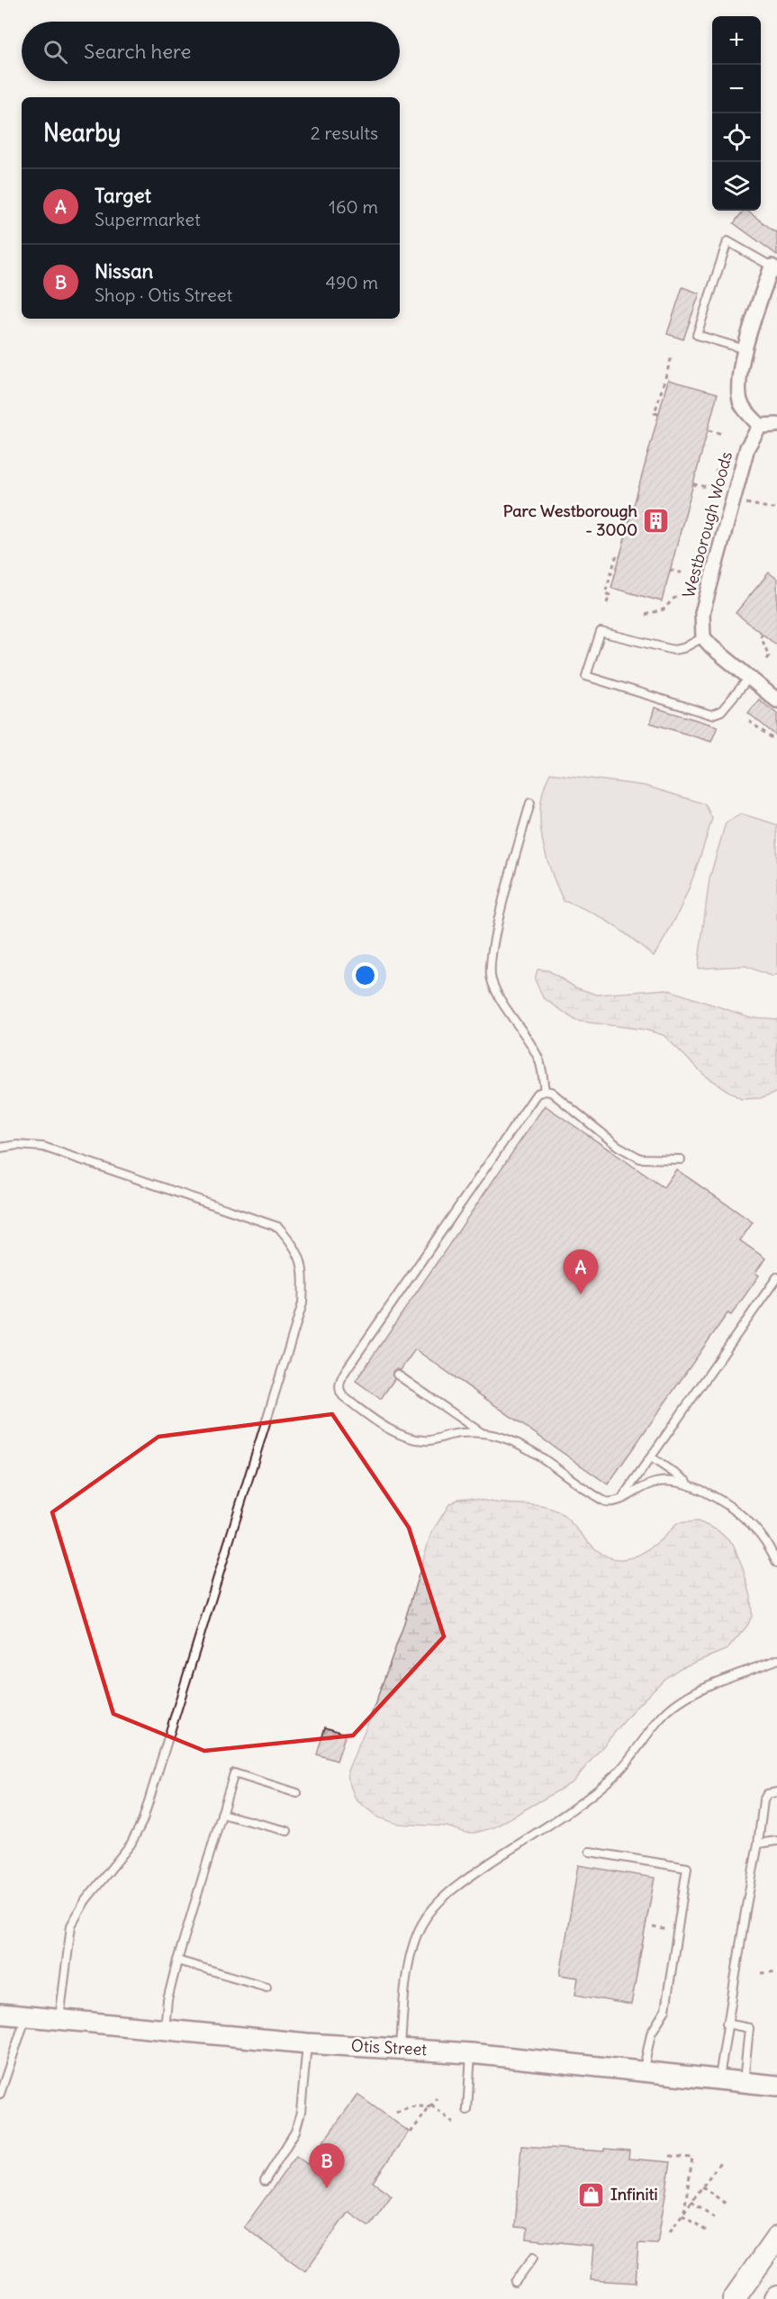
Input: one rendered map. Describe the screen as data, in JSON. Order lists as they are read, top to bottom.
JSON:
{
  "streets": {
    "main road": ["Otis Street"],
    "street": ["Westborough Woods"]
  },
  "places": {
    "building": ["Parc Westborough - 3000"],
    "shop": ["Infiniti"]
  },
  "page": {
    "map_buttons": ["+", "−"],
    "search": "Search here",
    "heading": ["Nearby", "2 results"],
    "list": [
      {
        "mark": "A",
        "name": "Target",
        "note": "Supermarket",
        "value": "160 m"
      },
      {
        "mark": "B",
        "name": "Nissan",
        "note": "Shop · Otis Street",
        "value": "490 m"
      }
    ],
    "pins": ["A", "B"]
  }
}
